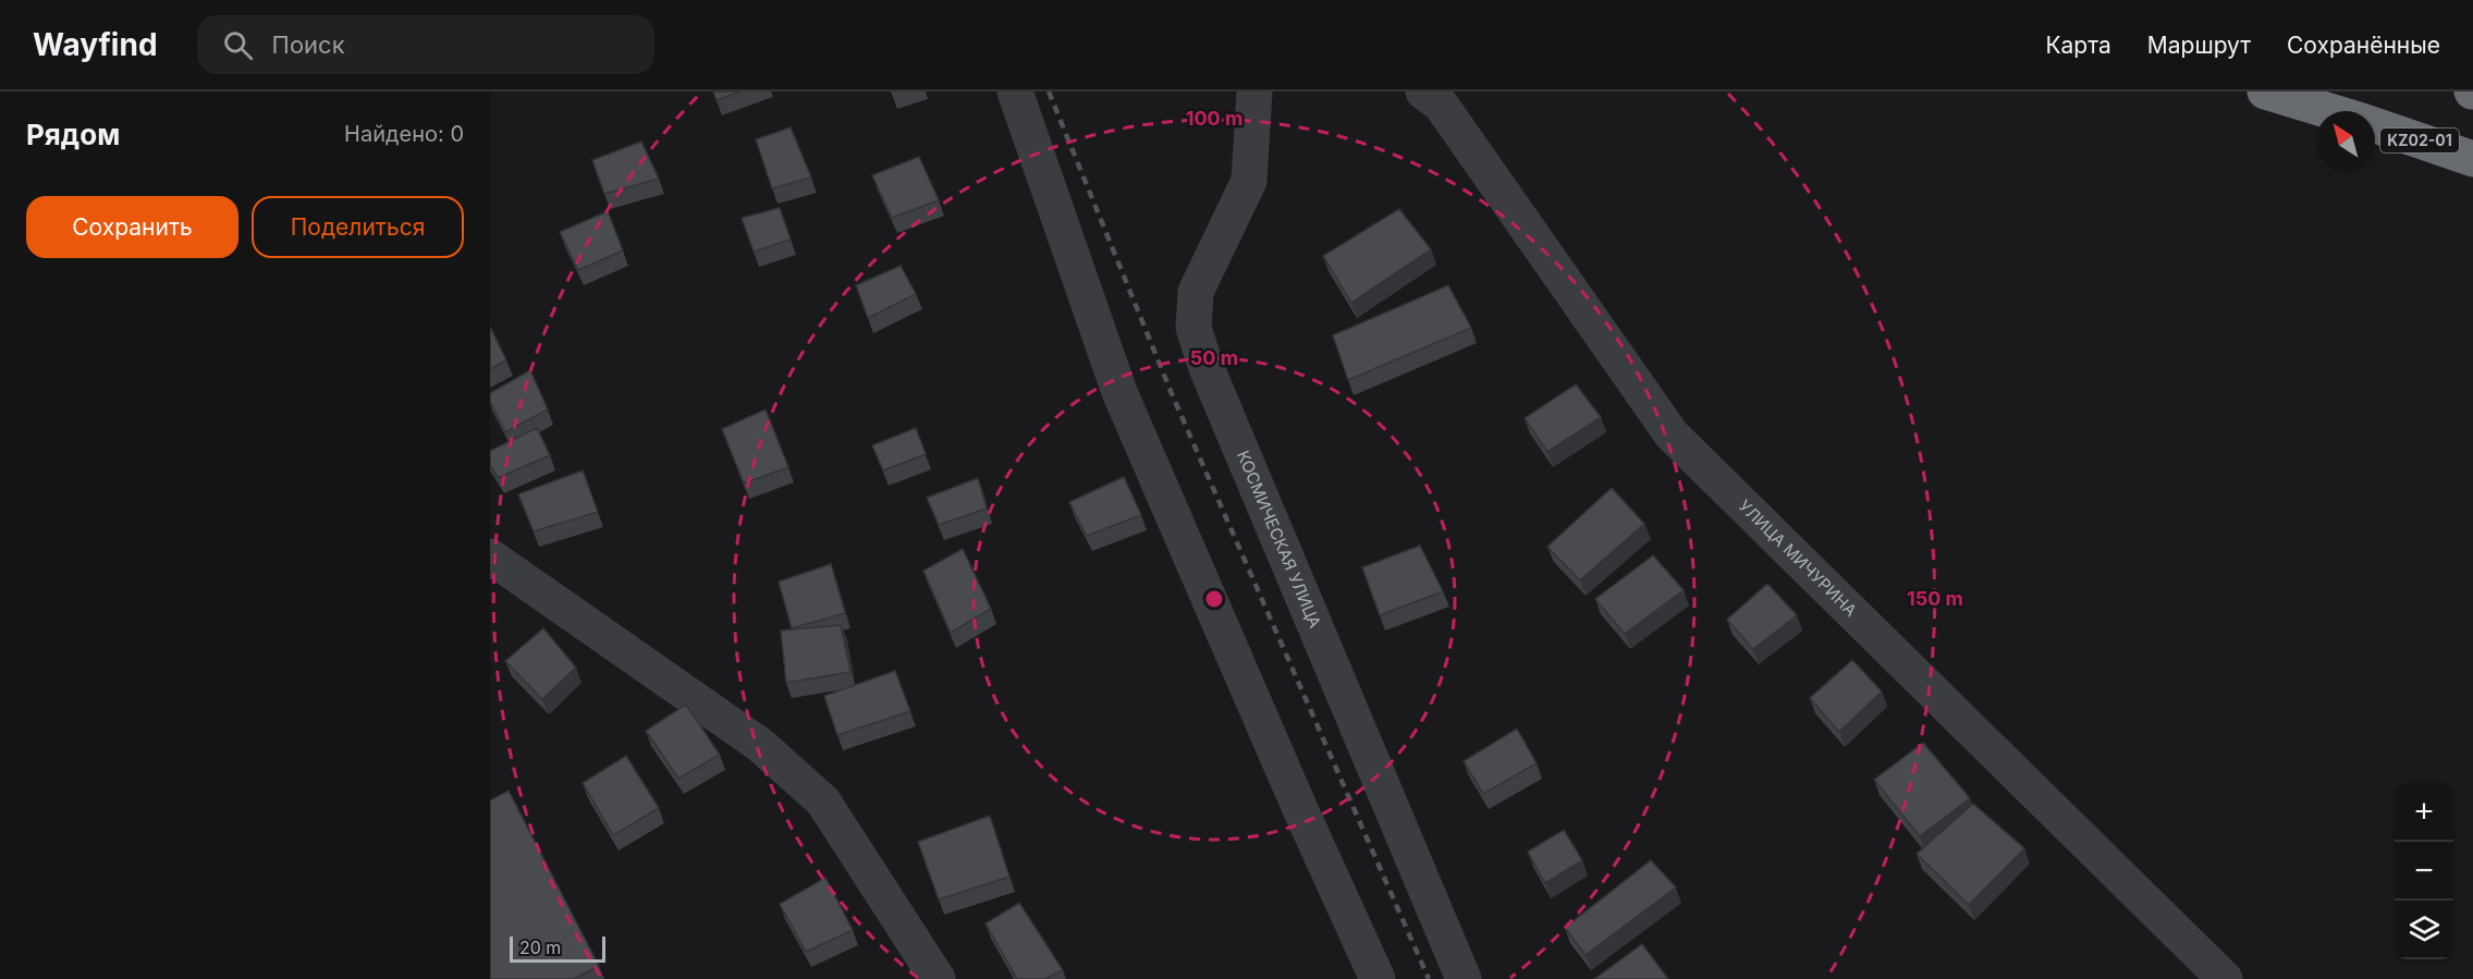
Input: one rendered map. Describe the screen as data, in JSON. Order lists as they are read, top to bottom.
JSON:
{
  "streets": {
    "highway": ["KZ02-01"],
    "street": ["КОСМИЧЕСКАЯ УЛИЦА", "УЛИЦА МИЧУРИНА"]
  },
  "scale_bar": "20 m",
  "north": "top left",
  "page": {
    "header": "Wayfind",
    "search": "Поиск",
    "nav": ["Карта", "Маршрут", "Сохранённые"],
    "heading": ["Рядом", "Найдено: 0"],
    "buttons": ["Сохранить", "Поделиться"],
    "map_buttons": ["+", "−"],
    "scale": "20 m"
  },
  "rings": ["100 m", "50 m", "150 m"]
}
